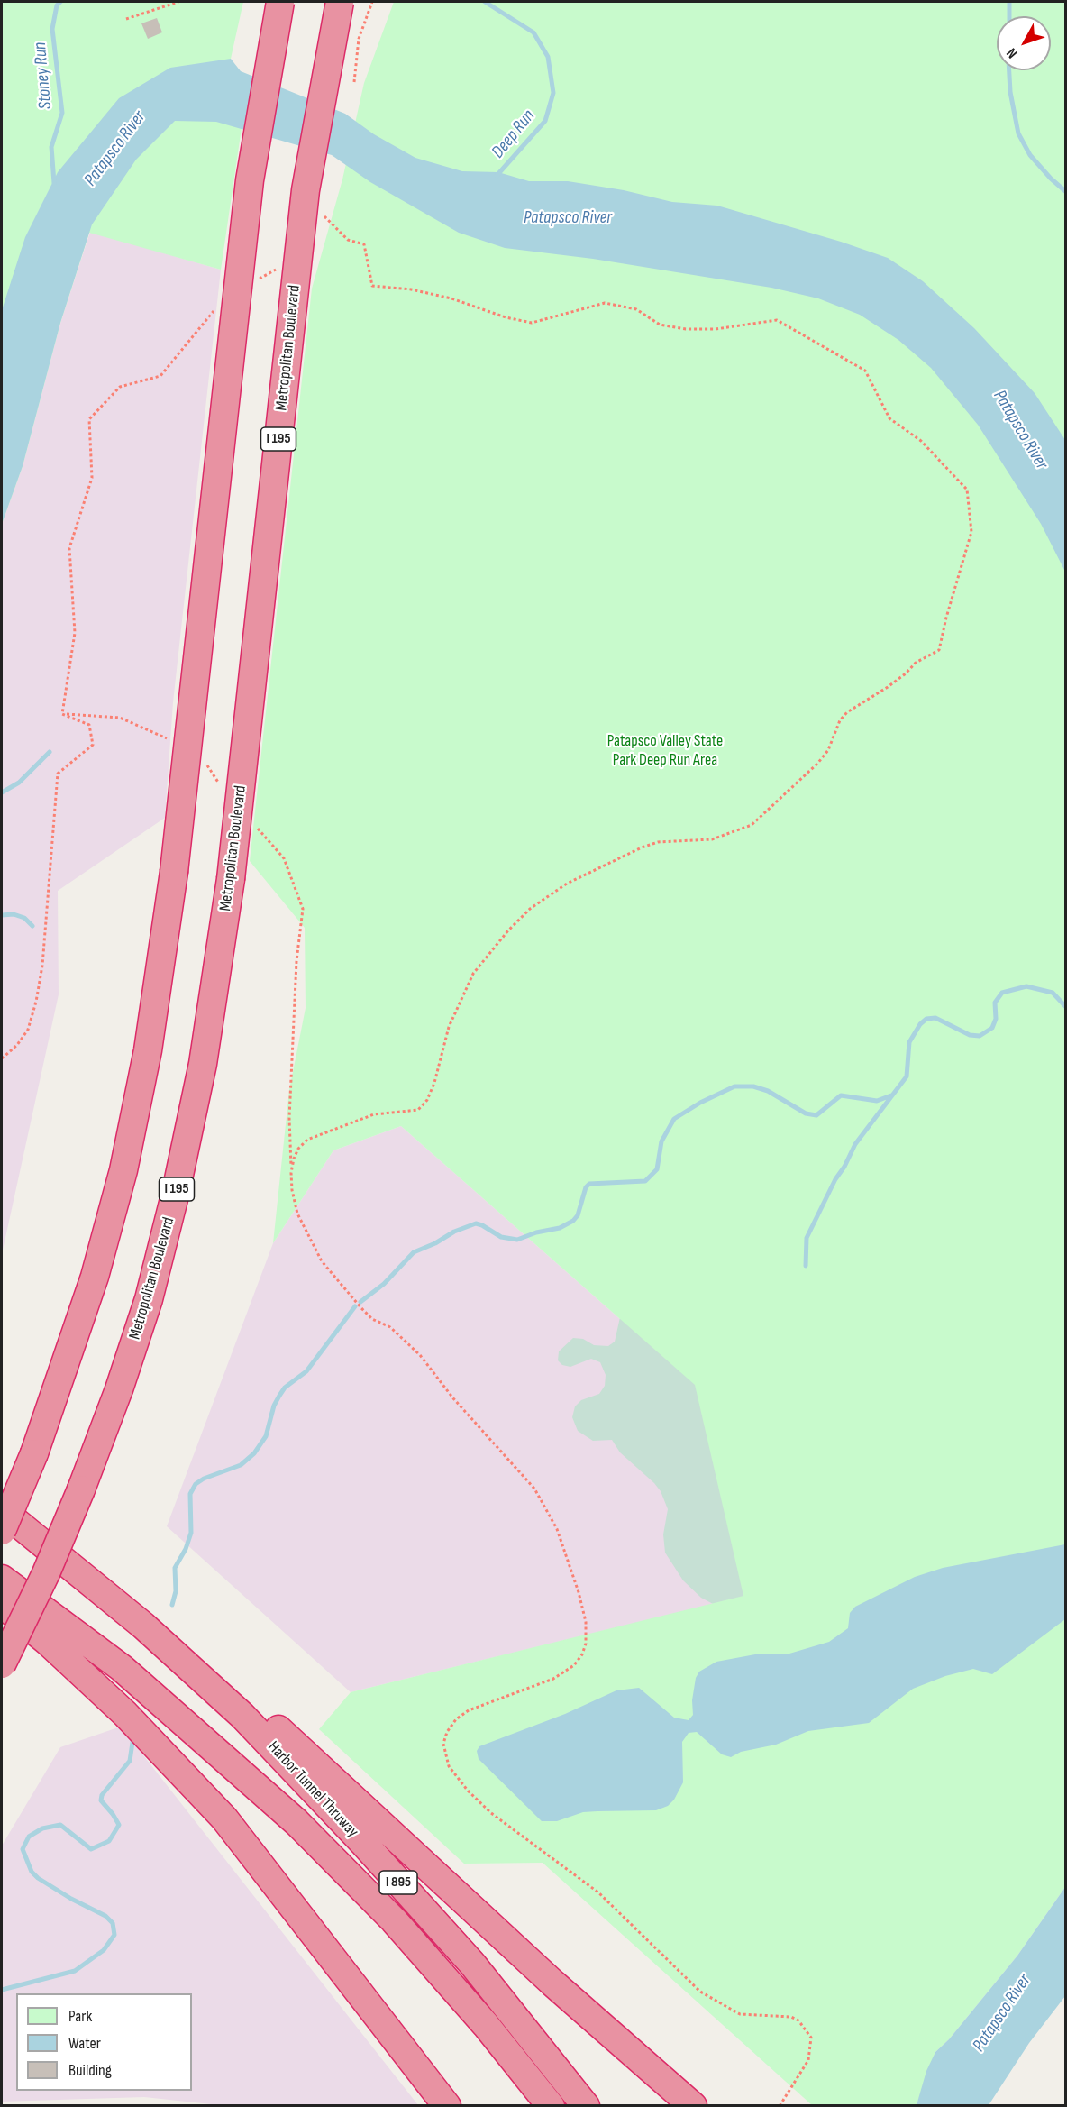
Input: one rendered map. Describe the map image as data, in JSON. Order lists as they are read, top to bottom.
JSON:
{
  "streets": {
    "highway": [
      "Metropolitan Boulevard",
      "I 195",
      "Harbor Tunnel Thruway",
      "I 895"
    ]
  },
  "water": ["Stoney Run", "Deep Run", "Patapsco River"],
  "parks": ["Patapsco Valley State Park Deep Run Area"],
  "legend": ["Park", "Water", "Building"],
  "north": "bottom left"
}
